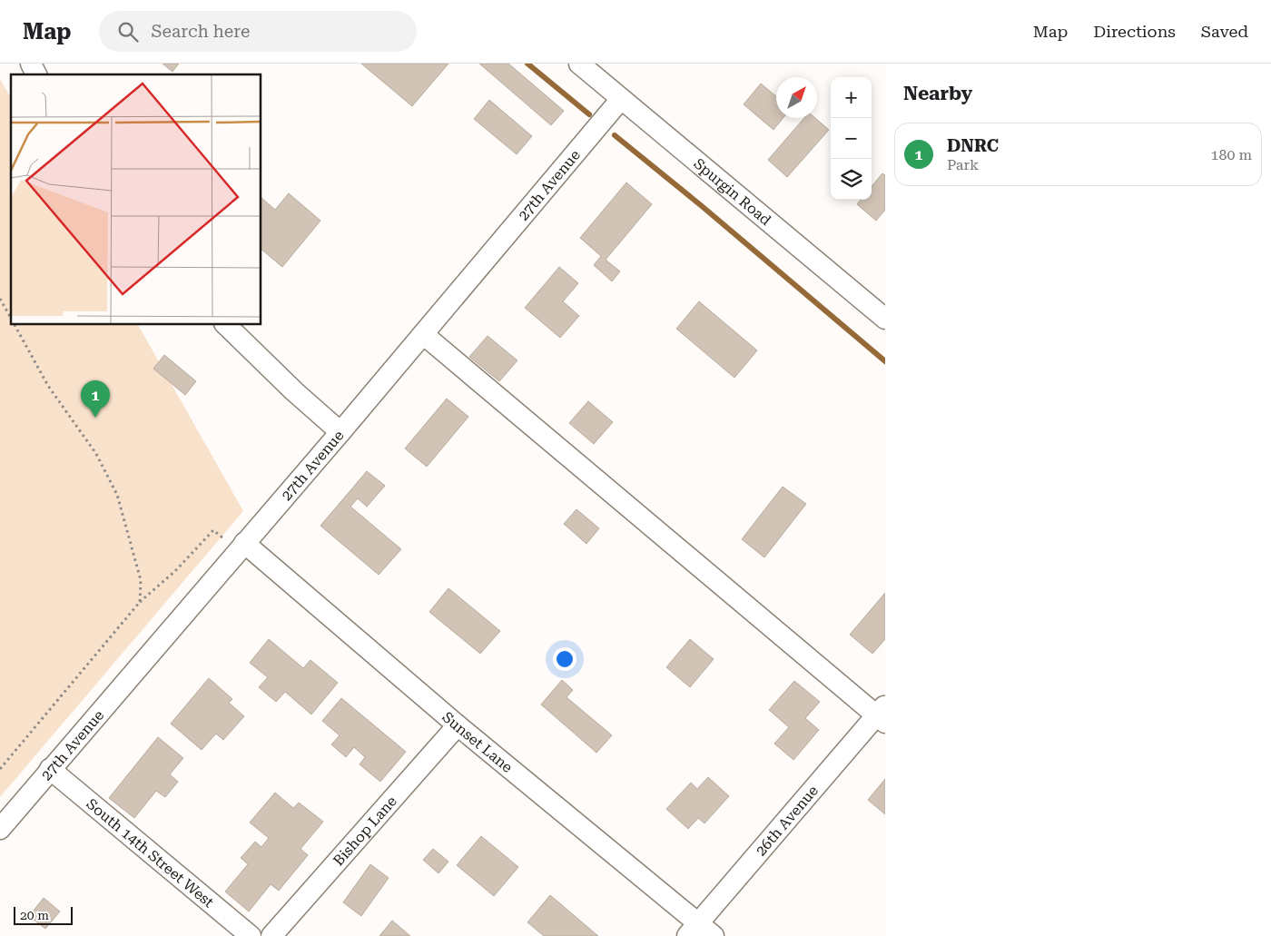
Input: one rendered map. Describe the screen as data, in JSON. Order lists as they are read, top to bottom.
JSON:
{
  "streets": {
    "street": [
      "27th Avenue",
      "Spurgin Road",
      "Sunset Lane",
      "26th Avenue",
      "Bishop Lane",
      "South 14th Street West"
    ]
  },
  "crossings": [
    ["27th Avenue", "Spurgin Road"],
    ["27th Avenue", "Sunset Lane"],
    ["27th Avenue", "South 14th Street West"],
    ["Sunset Lane", "26th Avenue"],
    ["Sunset Lane", "Bishop Lane"]
  ],
  "scale_bar": "20 m",
  "north": "top right",
  "page": {
    "header": "Map",
    "search": "Search here",
    "nav": ["Map", "Directions", "Saved"],
    "heading": "Nearby",
    "map_buttons": ["+", "−"],
    "list": [
      {
        "mark": "1",
        "name": "DNRC",
        "note": "Park",
        "value": "180 m"
      }
    ],
    "pins": "1",
    "scale": "20 m"
  }
}
